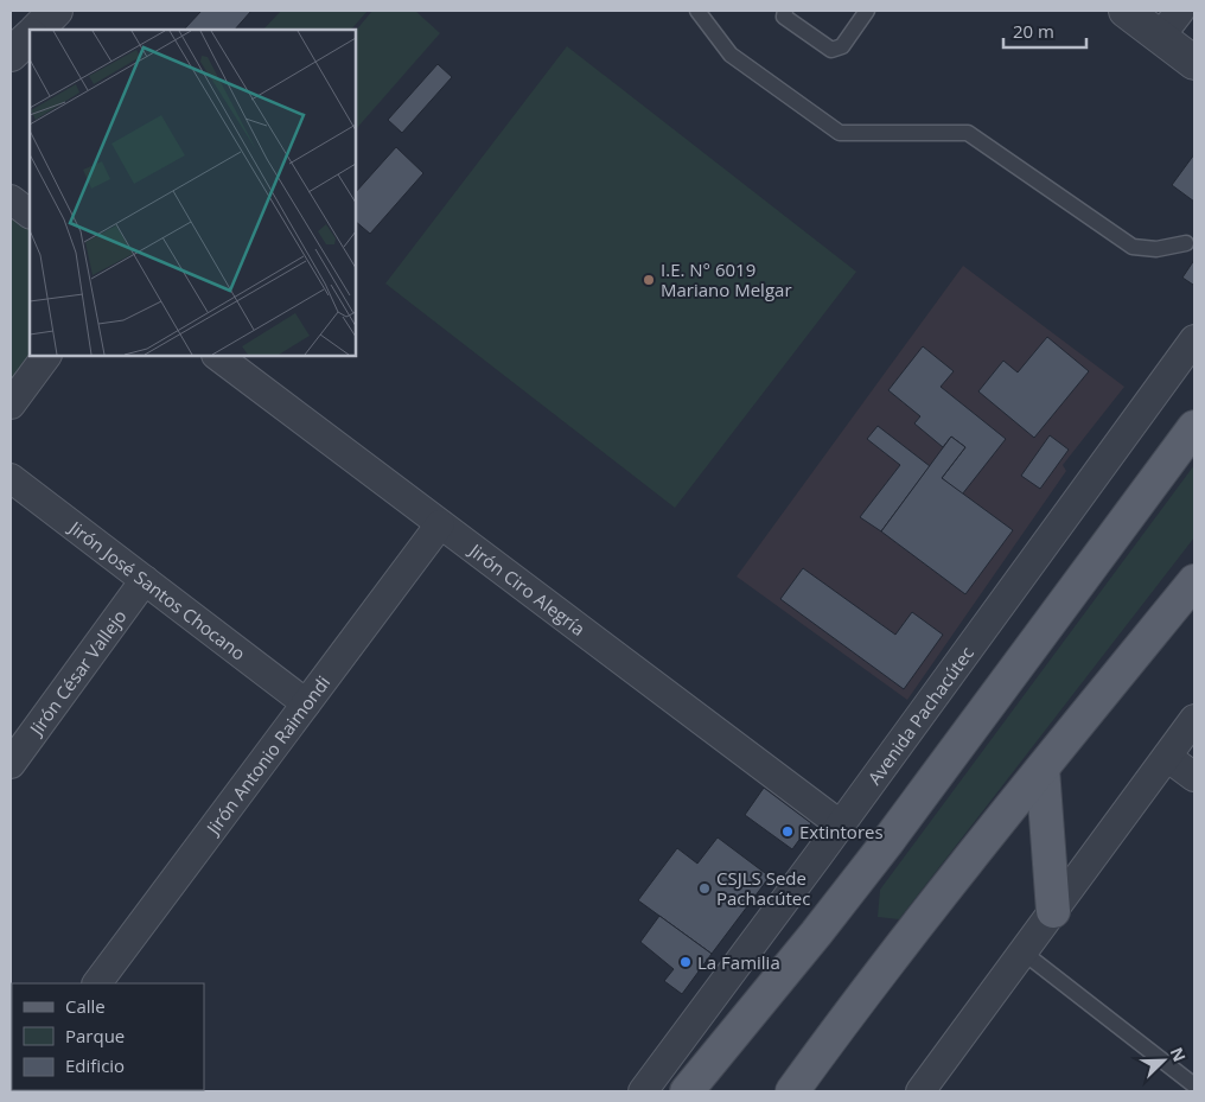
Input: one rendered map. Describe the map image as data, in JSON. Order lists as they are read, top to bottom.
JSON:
{
  "streets": {
    "street": [
      "Jirón Ciro Alegría",
      "Jirón José Santos Chocano",
      "Jirón César Vallejo",
      "Avenida Pachacútec",
      "Jirón Antonio Raimondi"
    ]
  },
  "crossings": [
    ["Jirón Ciro Alegría", "Avenida Pachacútec"],
    ["Jirón Ciro Alegría", "Jirón Antonio Raimondi"],
    ["Jirón José Santos Chocano", "Jirón César Vallejo"],
    ["Jirón José Santos Chocano", "Jirón Antonio Raimondi"]
  ],
  "places": [
    "I.E. N° 6019 Mariano Melgar",
    "Extintores",
    "CSJLS Sede Pachacútec",
    "La Familia"
  ],
  "legend": ["Calle", "Parque", "Edificio"],
  "scale_bar": "20 m",
  "north": "top right"
}
